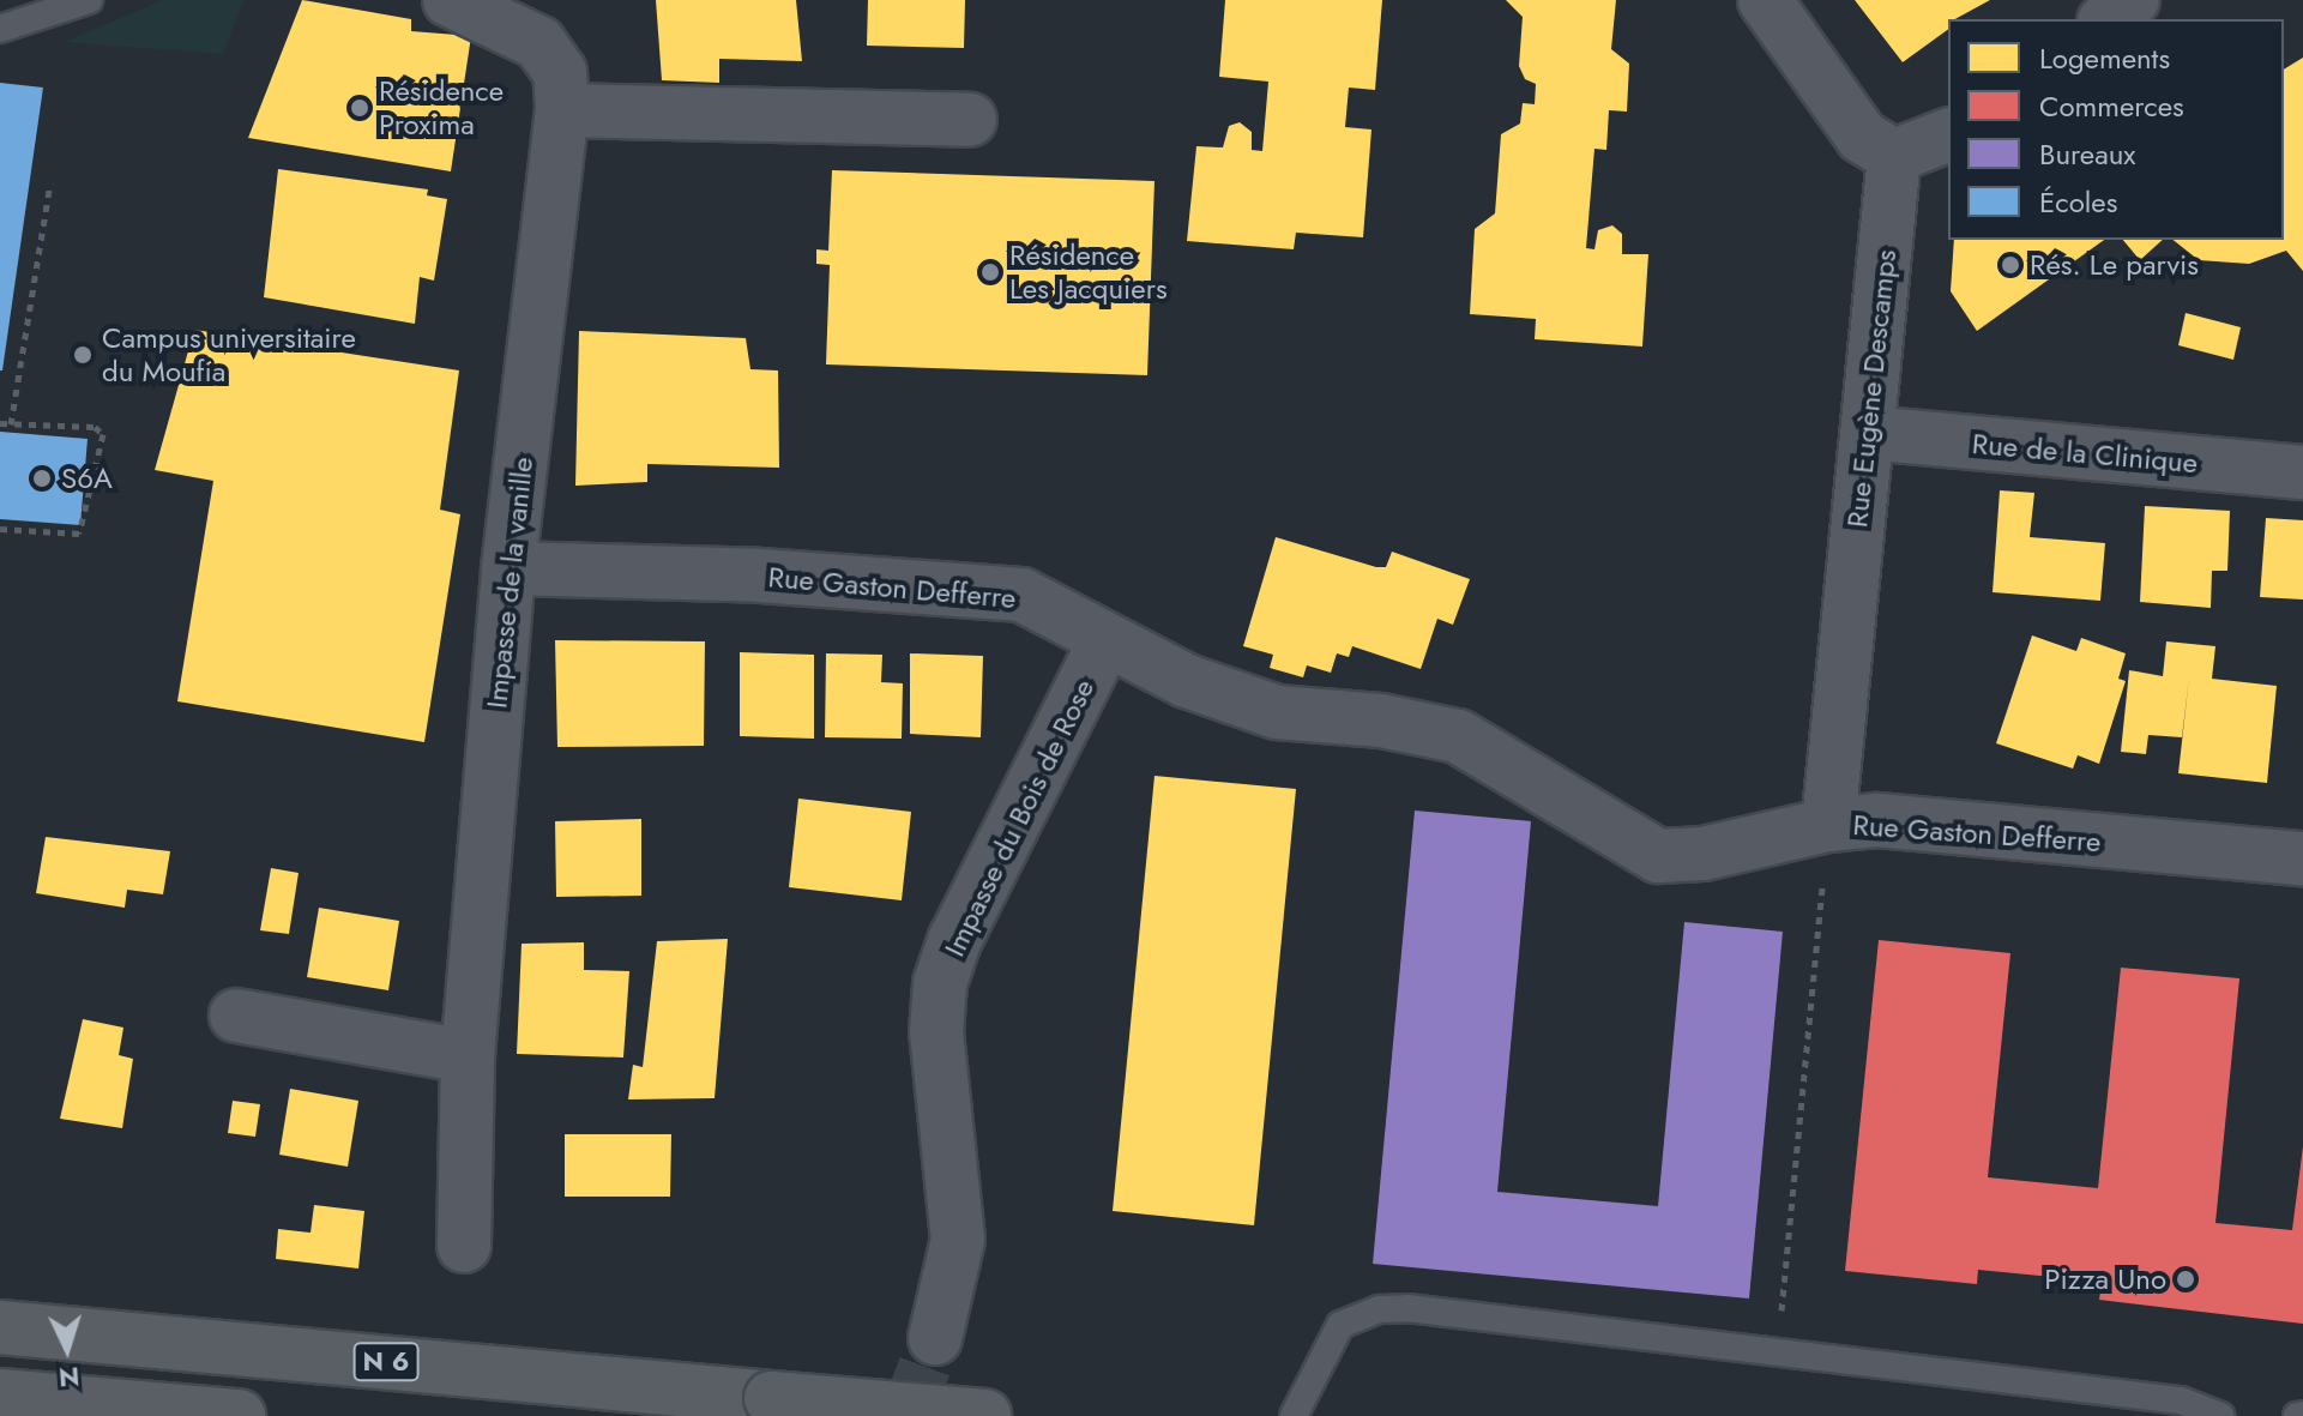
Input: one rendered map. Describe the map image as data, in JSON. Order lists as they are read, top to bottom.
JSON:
{
  "streets": {
    "main road": ["N 6"],
    "street": [
      "Rue Eugène Descamps",
      "Rue de la Clinique",
      "Impasse de la vanille",
      "Rue Gaston Defferre",
      "Impasse du Bois de Rose"
    ]
  },
  "crossings": [
    ["Rue Eugène Descamps", "Rue de la Clinique"],
    ["Rue Eugène Descamps", "Rue Gaston Defferre"],
    ["Impasse de la vanille", "Rue Gaston Defferre"],
    ["Rue Gaston Defferre", "Impasse du Bois de Rose"]
  ],
  "places": [
    "Résidence Proxima",
    "Rés. Le parvis",
    "Résidence Les Jacquiers",
    "Campus universitaire du Moufia",
    "S6A",
    "Pizza Uno"
  ],
  "legend": [
    "Logements",
    "Commerces",
    "Bureaux",
    "Écoles"
  ],
  "north": "bottom"
}
